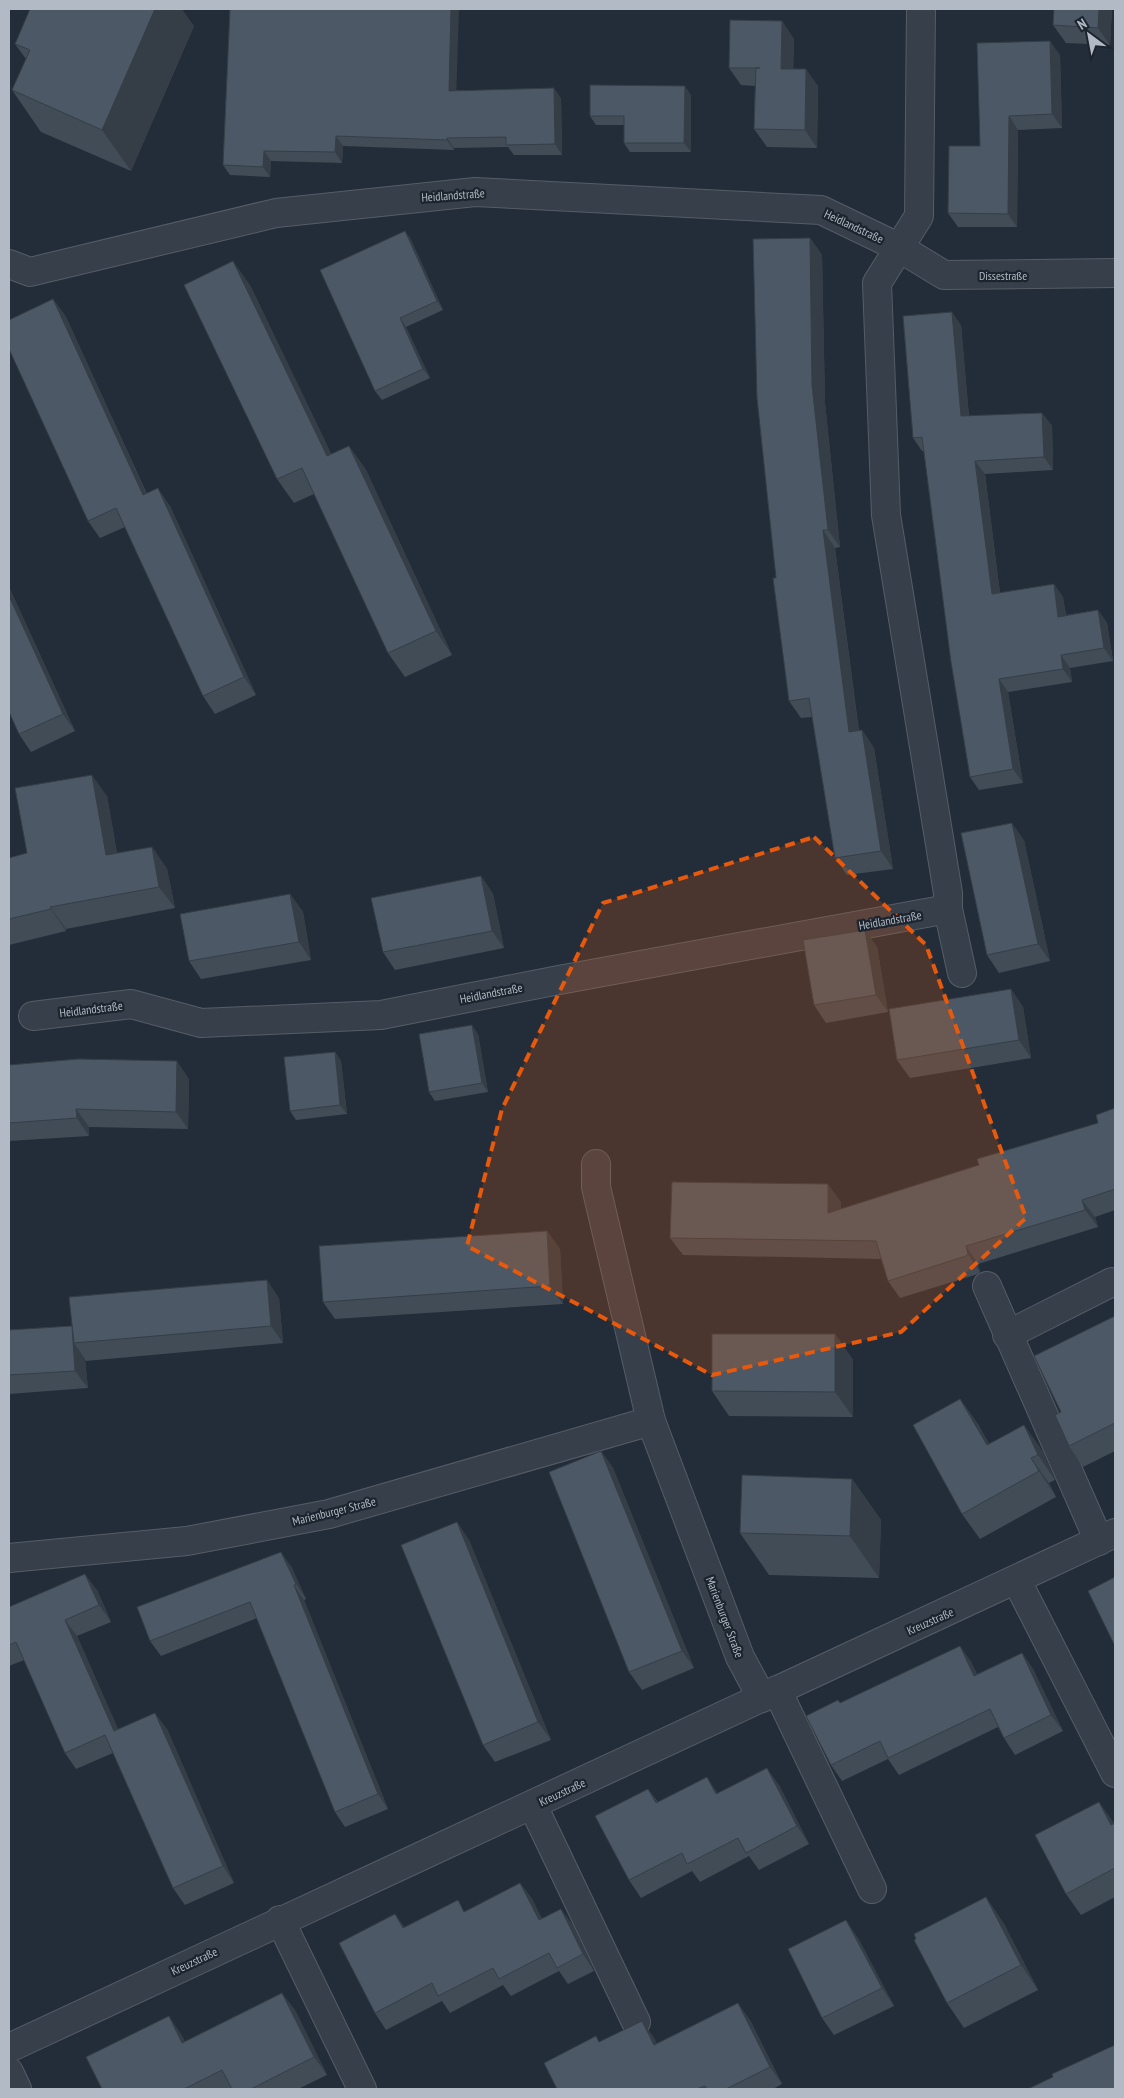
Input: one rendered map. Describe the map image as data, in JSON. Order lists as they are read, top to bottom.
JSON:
{
  "streets": {
    "street": [
      "Heidlandstraße",
      "Dissestraße",
      "Marienburger Straße",
      "Kreuzstraße"
    ]
  },
  "crossings": [
    ["Heidlandstraße", "Dissestraße"],
    ["Marienburger Straße", "Kreuzstraße"]
  ],
  "north": "top left"
}
